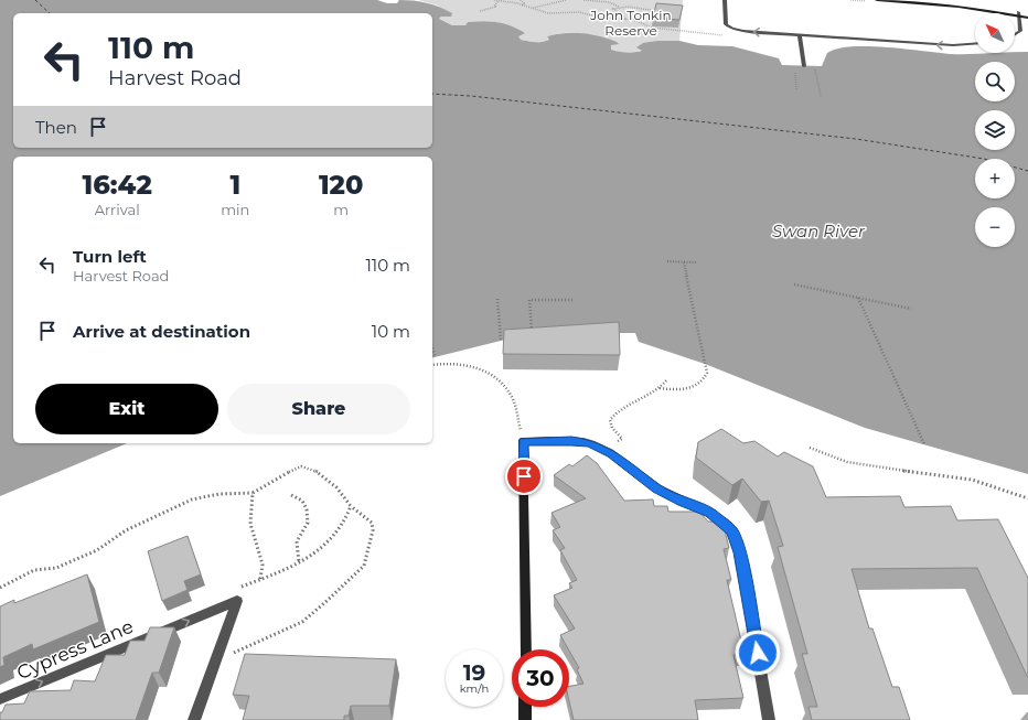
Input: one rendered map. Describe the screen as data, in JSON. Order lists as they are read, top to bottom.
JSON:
{
  "streets": {
    "street": ["Cypress Lane"]
  },
  "one_way": ["Cypress Lane"],
  "water": ["Swan River"],
  "parks": ["John Tonkin Reserve"],
  "north": "top left",
  "page": {
    "map_buttons": ["+", "−"],
    "turn": ["110 m", "Harvest Road"],
    "then": "Then",
    "eta": [
      "16:42",
      "Arrival",
      "1",
      "min",
      "120",
      "m"
    ],
    "list": [
      {
        "name": "Turn left",
        "note": "Harvest Road",
        "value": "110 m"
      },
      {
        "name": "Arrive at destination",
        "value": "10 m"
      }
    ],
    "buttons": ["Exit", "Share"],
    "speed": "19 km/h",
    "limit": "30"
  }
}
